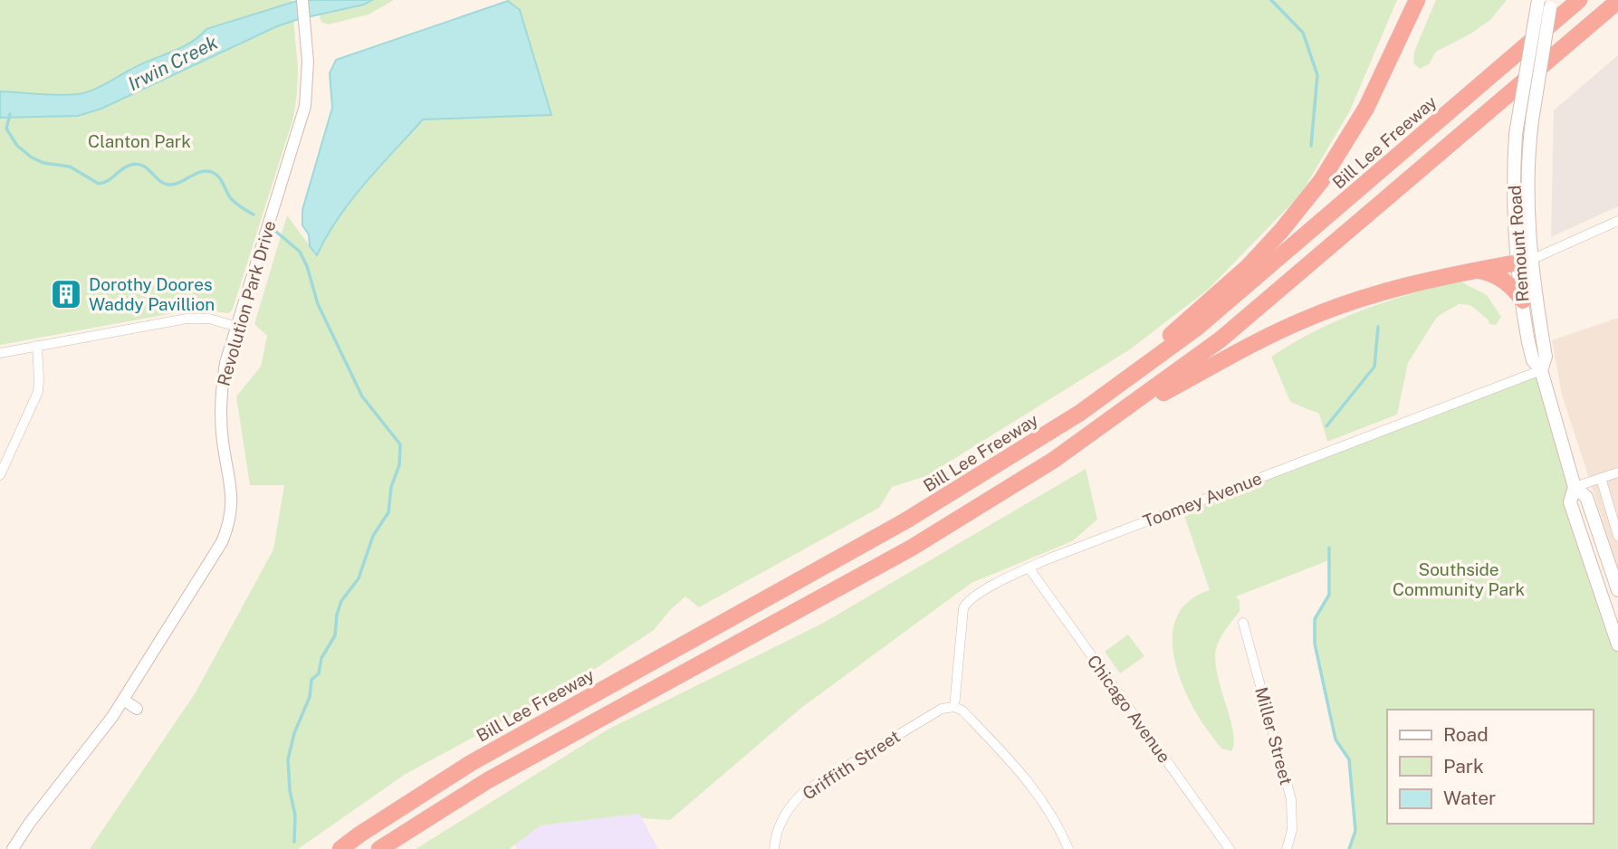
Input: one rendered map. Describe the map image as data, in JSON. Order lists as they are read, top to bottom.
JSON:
{
  "streets": {
    "highway": ["Bill Lee Freeway"],
    "main road": ["Remount Road"],
    "street": [
      "Revolution Park Drive",
      "Toomey Avenue",
      "Chicago Avenue",
      "Miller Street",
      "Griffith Street"
    ]
  },
  "crossings": [
    ["Remount Road", "Toomey Avenue"],
    ["Toomey Avenue", "Chicago Avenue"],
    ["Toomey Avenue", "Griffith Street"]
  ],
  "water": ["Irwin Creek"],
  "parks": ["Clanton Park", "Southside Community Park"],
  "places": {
    "building": ["Dorothy Doores Waddy Pavillion"]
  },
  "legend": ["Road", "Park", "Water"]
}
